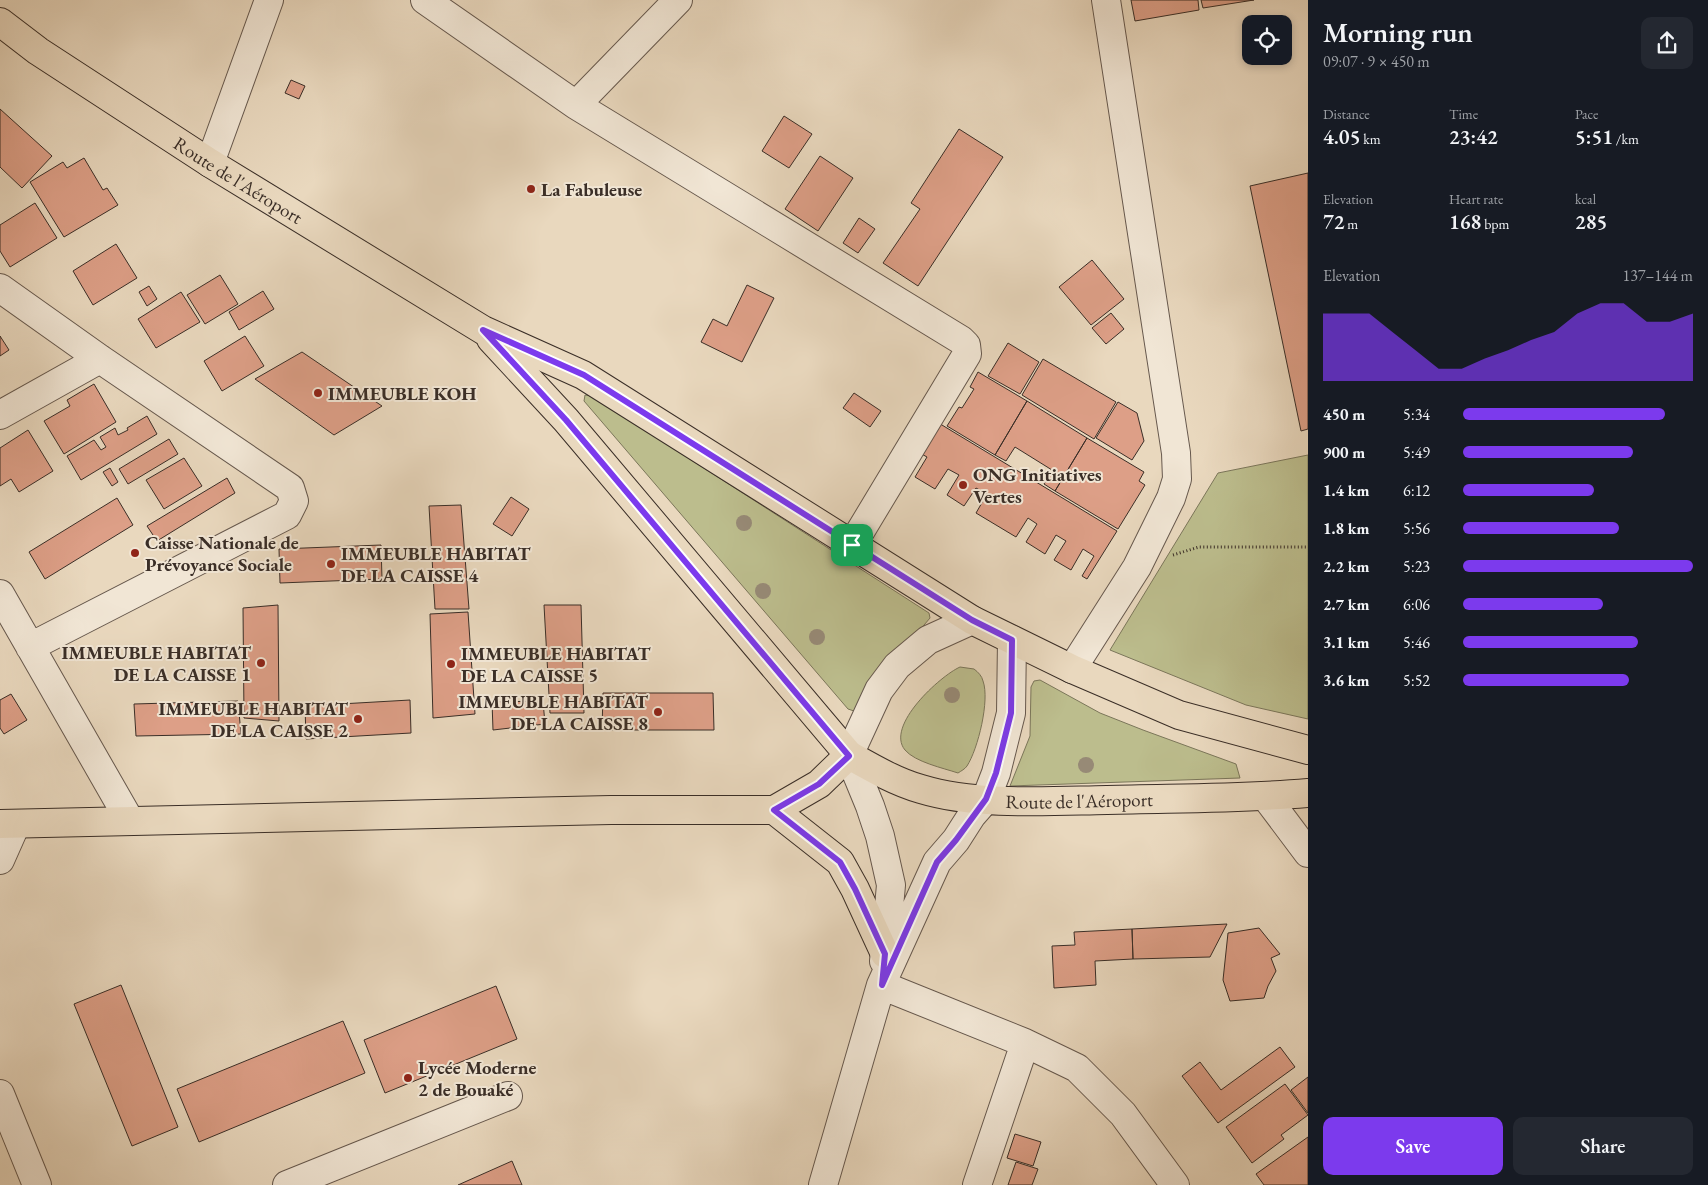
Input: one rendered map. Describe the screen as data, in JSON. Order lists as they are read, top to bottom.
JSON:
{
  "streets": {
    "main road": ["Route de l'Aéroport"]
  },
  "places": [
    "La Fabuleuse",
    "IMMEUBLE KOH",
    "ONG Initiatives Vertes",
    "Caisse Nationale de Prévoyance Sociale",
    "IMMEUBLE HABITAT DE LA CAISSE 4",
    "IMMEUBLE HABITAT DE LA CAISSE 1",
    "IMMEUBLE HABITAT DE LA CAISSE 5",
    "IMMEUBLE HABITAT DE LA CAISSE 8",
    "IMMEUBLE HABITAT DE LA CAISSE 2",
    "Lycée Moderne 2 de Bouaké"
  ],
  "page": {
    "heading": ["Morning run", "09:07 · 9 × 450 m"],
    "stats": [
      ["Distance", "4.05 km"],
      ["Time", "23:42"],
      ["Pace", "5:51 /km"],
      ["Elevation", "72 m"],
      ["Heart rate", "168 bpm"],
      ["kcal", "285"]
    ],
    "chart": ["Elevation", "137–144 m"],
    "list": [
      {
        "name": "450 m",
        "note": "5:34"
      },
      {
        "name": "900 m",
        "note": "5:49"
      },
      {
        "name": "1.4 km",
        "note": "6:12"
      },
      {
        "name": "1.8 km",
        "note": "5:56"
      },
      {
        "name": "2.2 km",
        "note": "5:23"
      },
      {
        "name": "2.7 km",
        "note": "6:06"
      },
      {
        "name": "3.1 km",
        "note": "5:46"
      },
      {
        "name": "3.6 km",
        "note": "5:52"
      }
    ],
    "buttons": ["Save", "Share"]
  }
}
